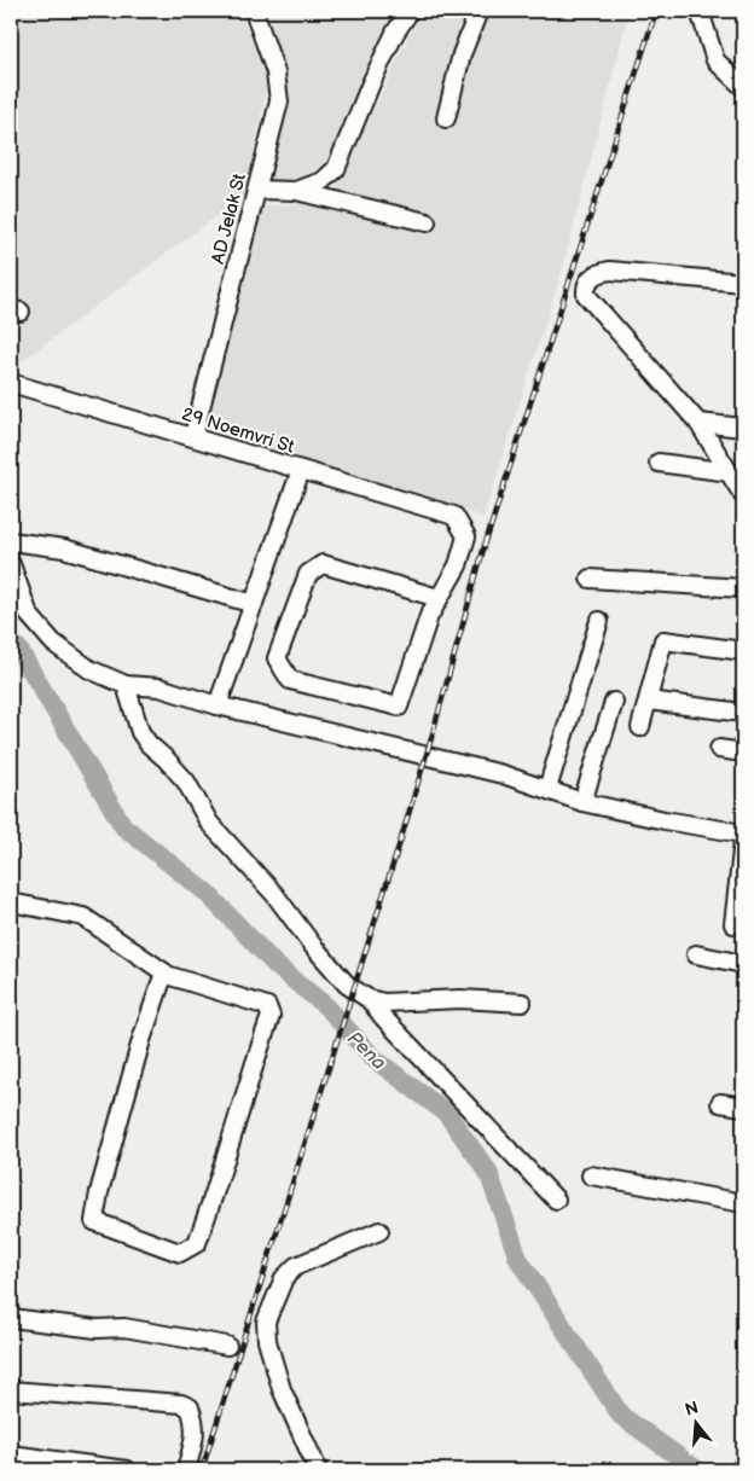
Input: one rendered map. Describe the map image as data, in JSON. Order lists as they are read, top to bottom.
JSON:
{
  "streets": {
    "street": ["AD Jelak St", "29 Noemvri St"]
  },
  "crossings": [
    ["AD Jelak St", "29 Noemvri St"]
  ],
  "water": ["Pena"],
  "north": "top"
}
